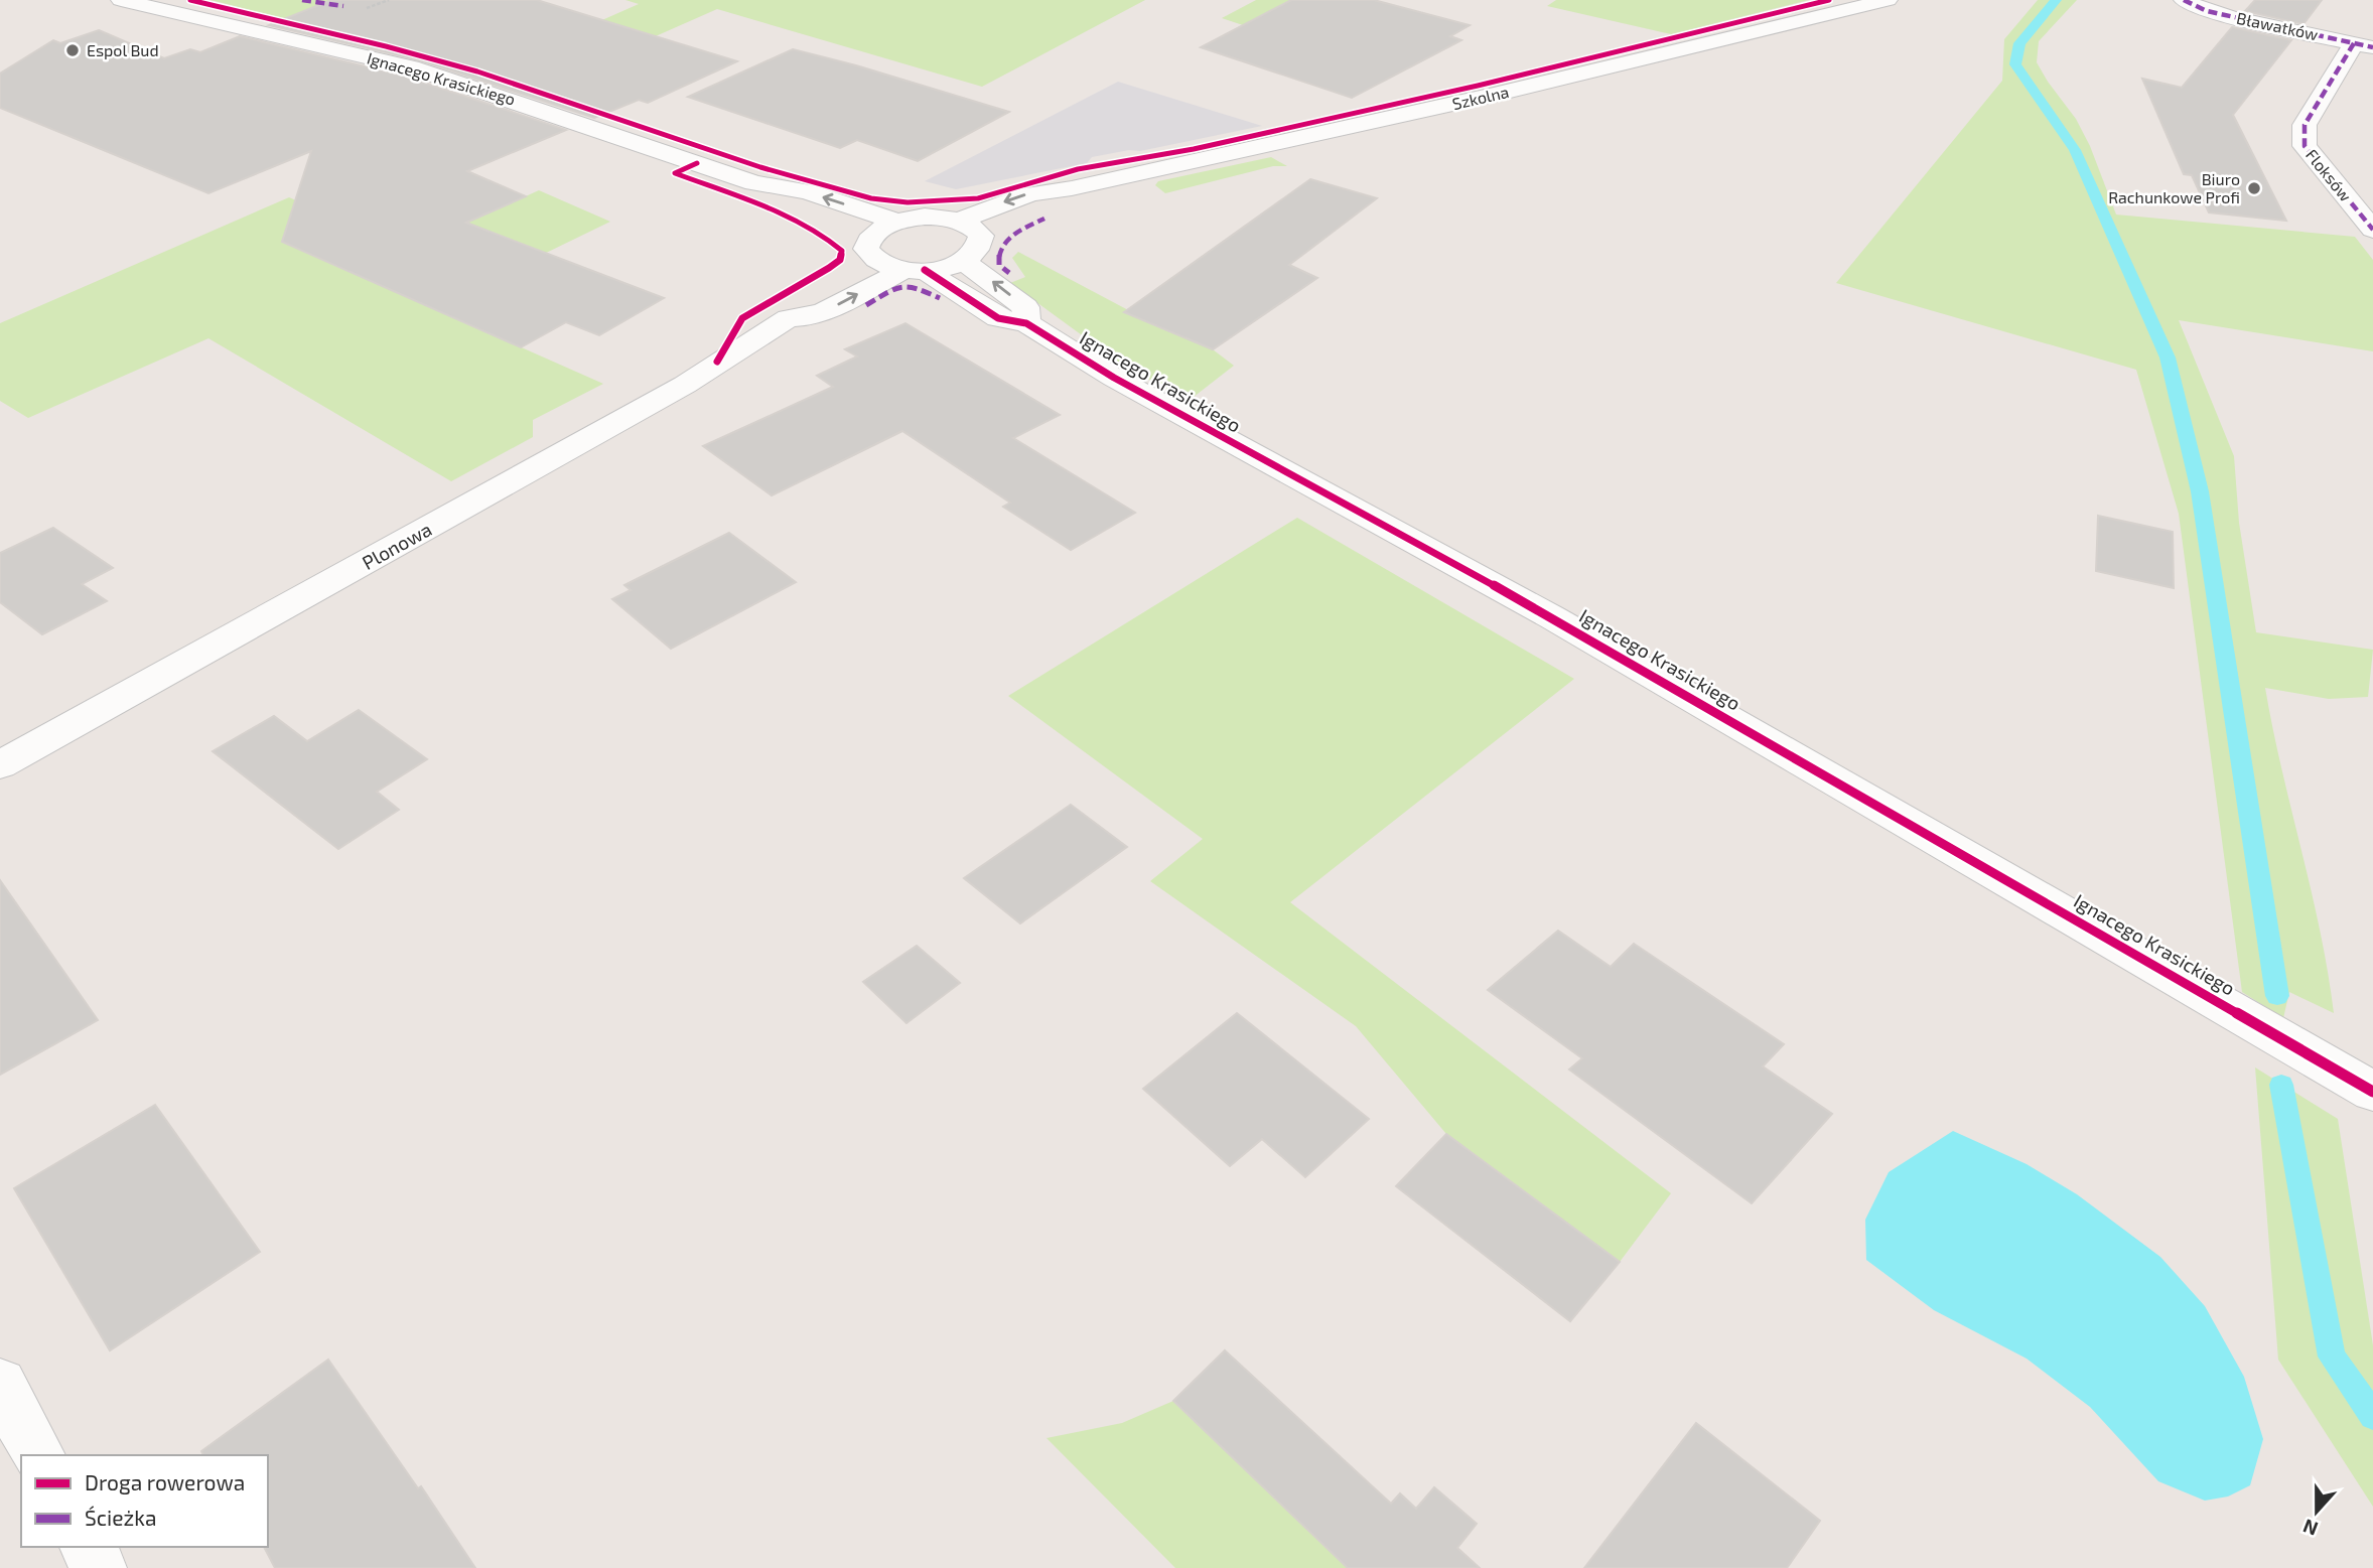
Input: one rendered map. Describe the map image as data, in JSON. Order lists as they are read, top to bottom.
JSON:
{
  "streets": {
    "street": [
      "Bławatków",
      "Ignacego Krasickiego",
      "Szkolna",
      "Floksów",
      "Plonowa"
    ]
  },
  "crossings": [
    ["Bławatków", "Floksów"],
    ["Ignacego Krasickiego", "Plonowa"]
  ],
  "places": ["Espol Bud", "Biuro Rachunkowe Profi"],
  "legend": ["Droga rowerowa", "Ścieżka"],
  "north": "bottom"
}
